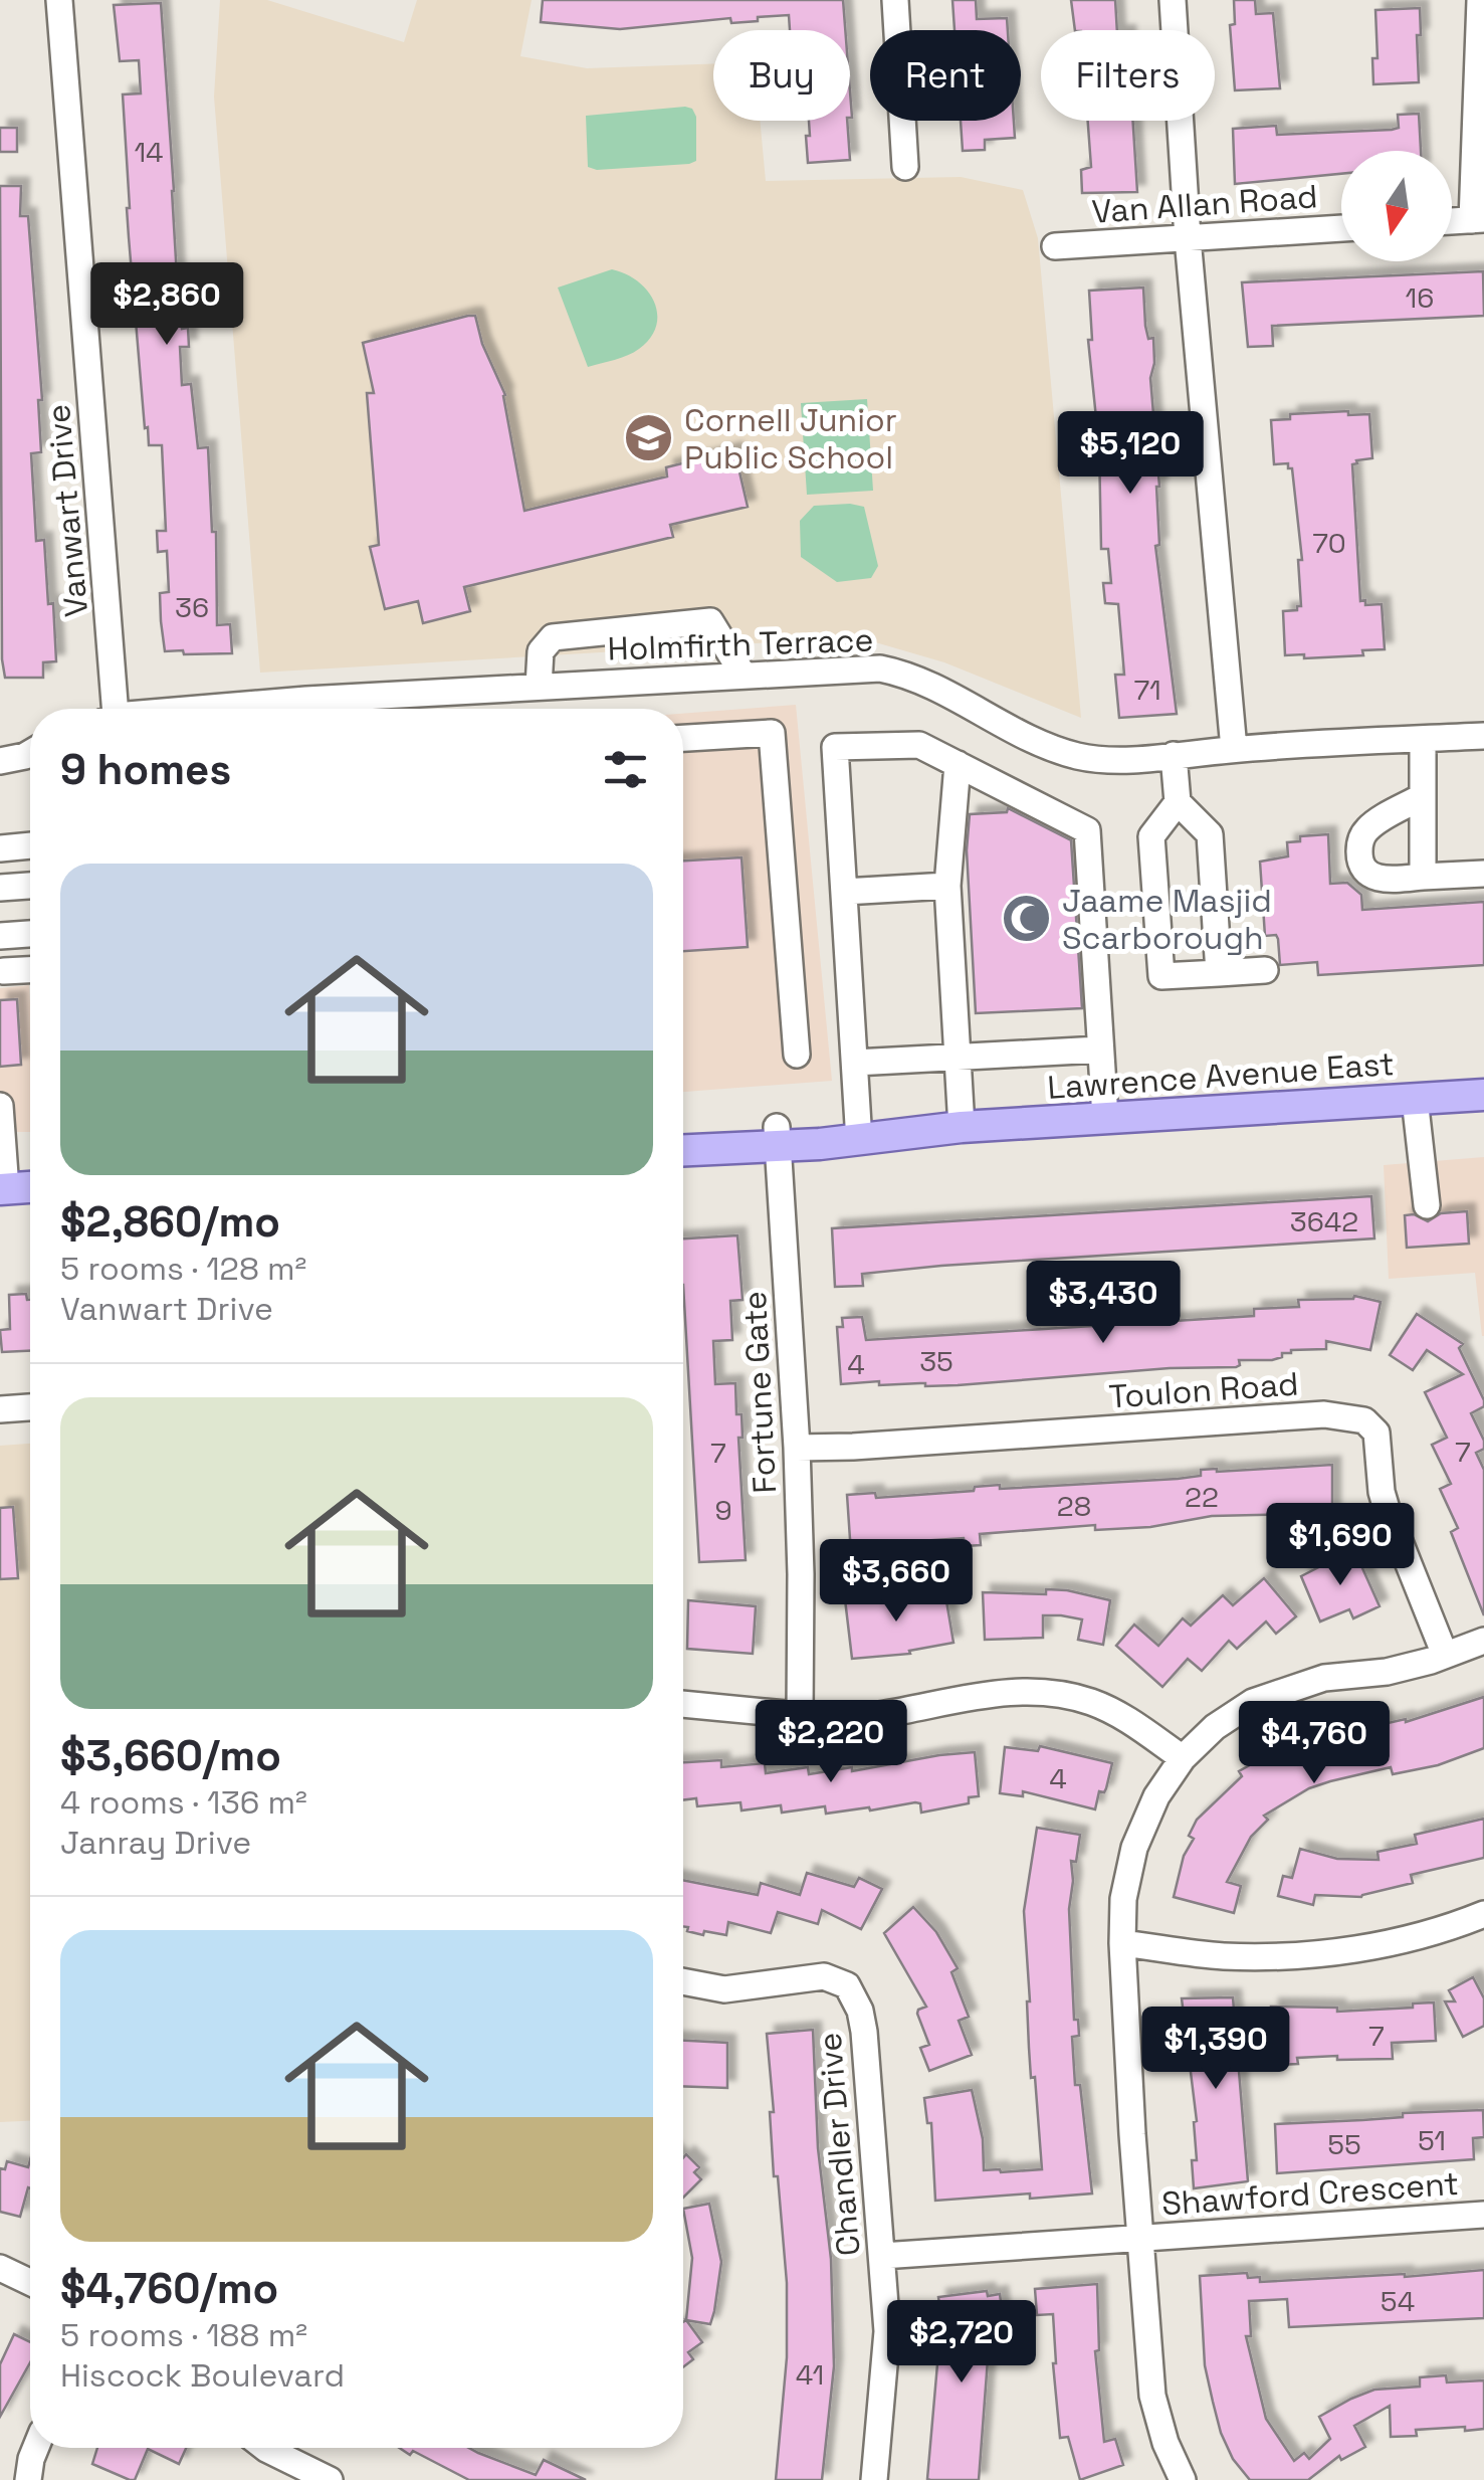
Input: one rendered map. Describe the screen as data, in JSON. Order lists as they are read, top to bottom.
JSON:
{
  "streets": {
    "main road": ["Lawrence Avenue East"],
    "street": [
      "Van Allan Road",
      "Vanwart Drive",
      "Holmfirth Terrace",
      "Toulon Road",
      "Fortune Gate",
      "Chandler Drive",
      "Shawford Crescent"
    ]
  },
  "crossings": [
    ["Lawrence Avenue East", "Fortune Gate"],
    ["Toulon Road", "Fortune Gate"],
    ["Chandler Drive", "Shawford Crescent"]
  ],
  "places": {
    "school or university": ["Cornell Junior Public School"],
    "mosque": ["Jaame Masjid Scarborough"]
  },
  "house_numbers": [
    "14",
    "16",
    "70",
    "36",
    "71",
    "3642",
    "35",
    "4",
    "7",
    "7",
    "22",
    "28",
    "9",
    "4",
    "7",
    "51",
    "55",
    "54",
    "41"
  ],
  "north": "bottom",
  "page": {
    "chip": ["Buy", "Rent", "Filters"],
    "price": [
      "$2,860",
      "$5,120",
      "$3,430",
      "$1,690",
      "$3,660",
      "$2,220",
      "$4,760",
      "$1,390",
      "$2,720"
    ],
    "heading": "9 homes",
    "list": [
      {
        "name": "$2,860/mo",
        "note": "5 rooms · 128 m² · Vanwart Drive"
      },
      {
        "name": "$3,660/mo",
        "note": "4 rooms · 136 m² · Janray Drive"
      },
      {
        "name": "$4,760/mo",
        "note": "5 rooms · 188 m² · Hiscock Boulevard"
      }
    ]
  }
}
